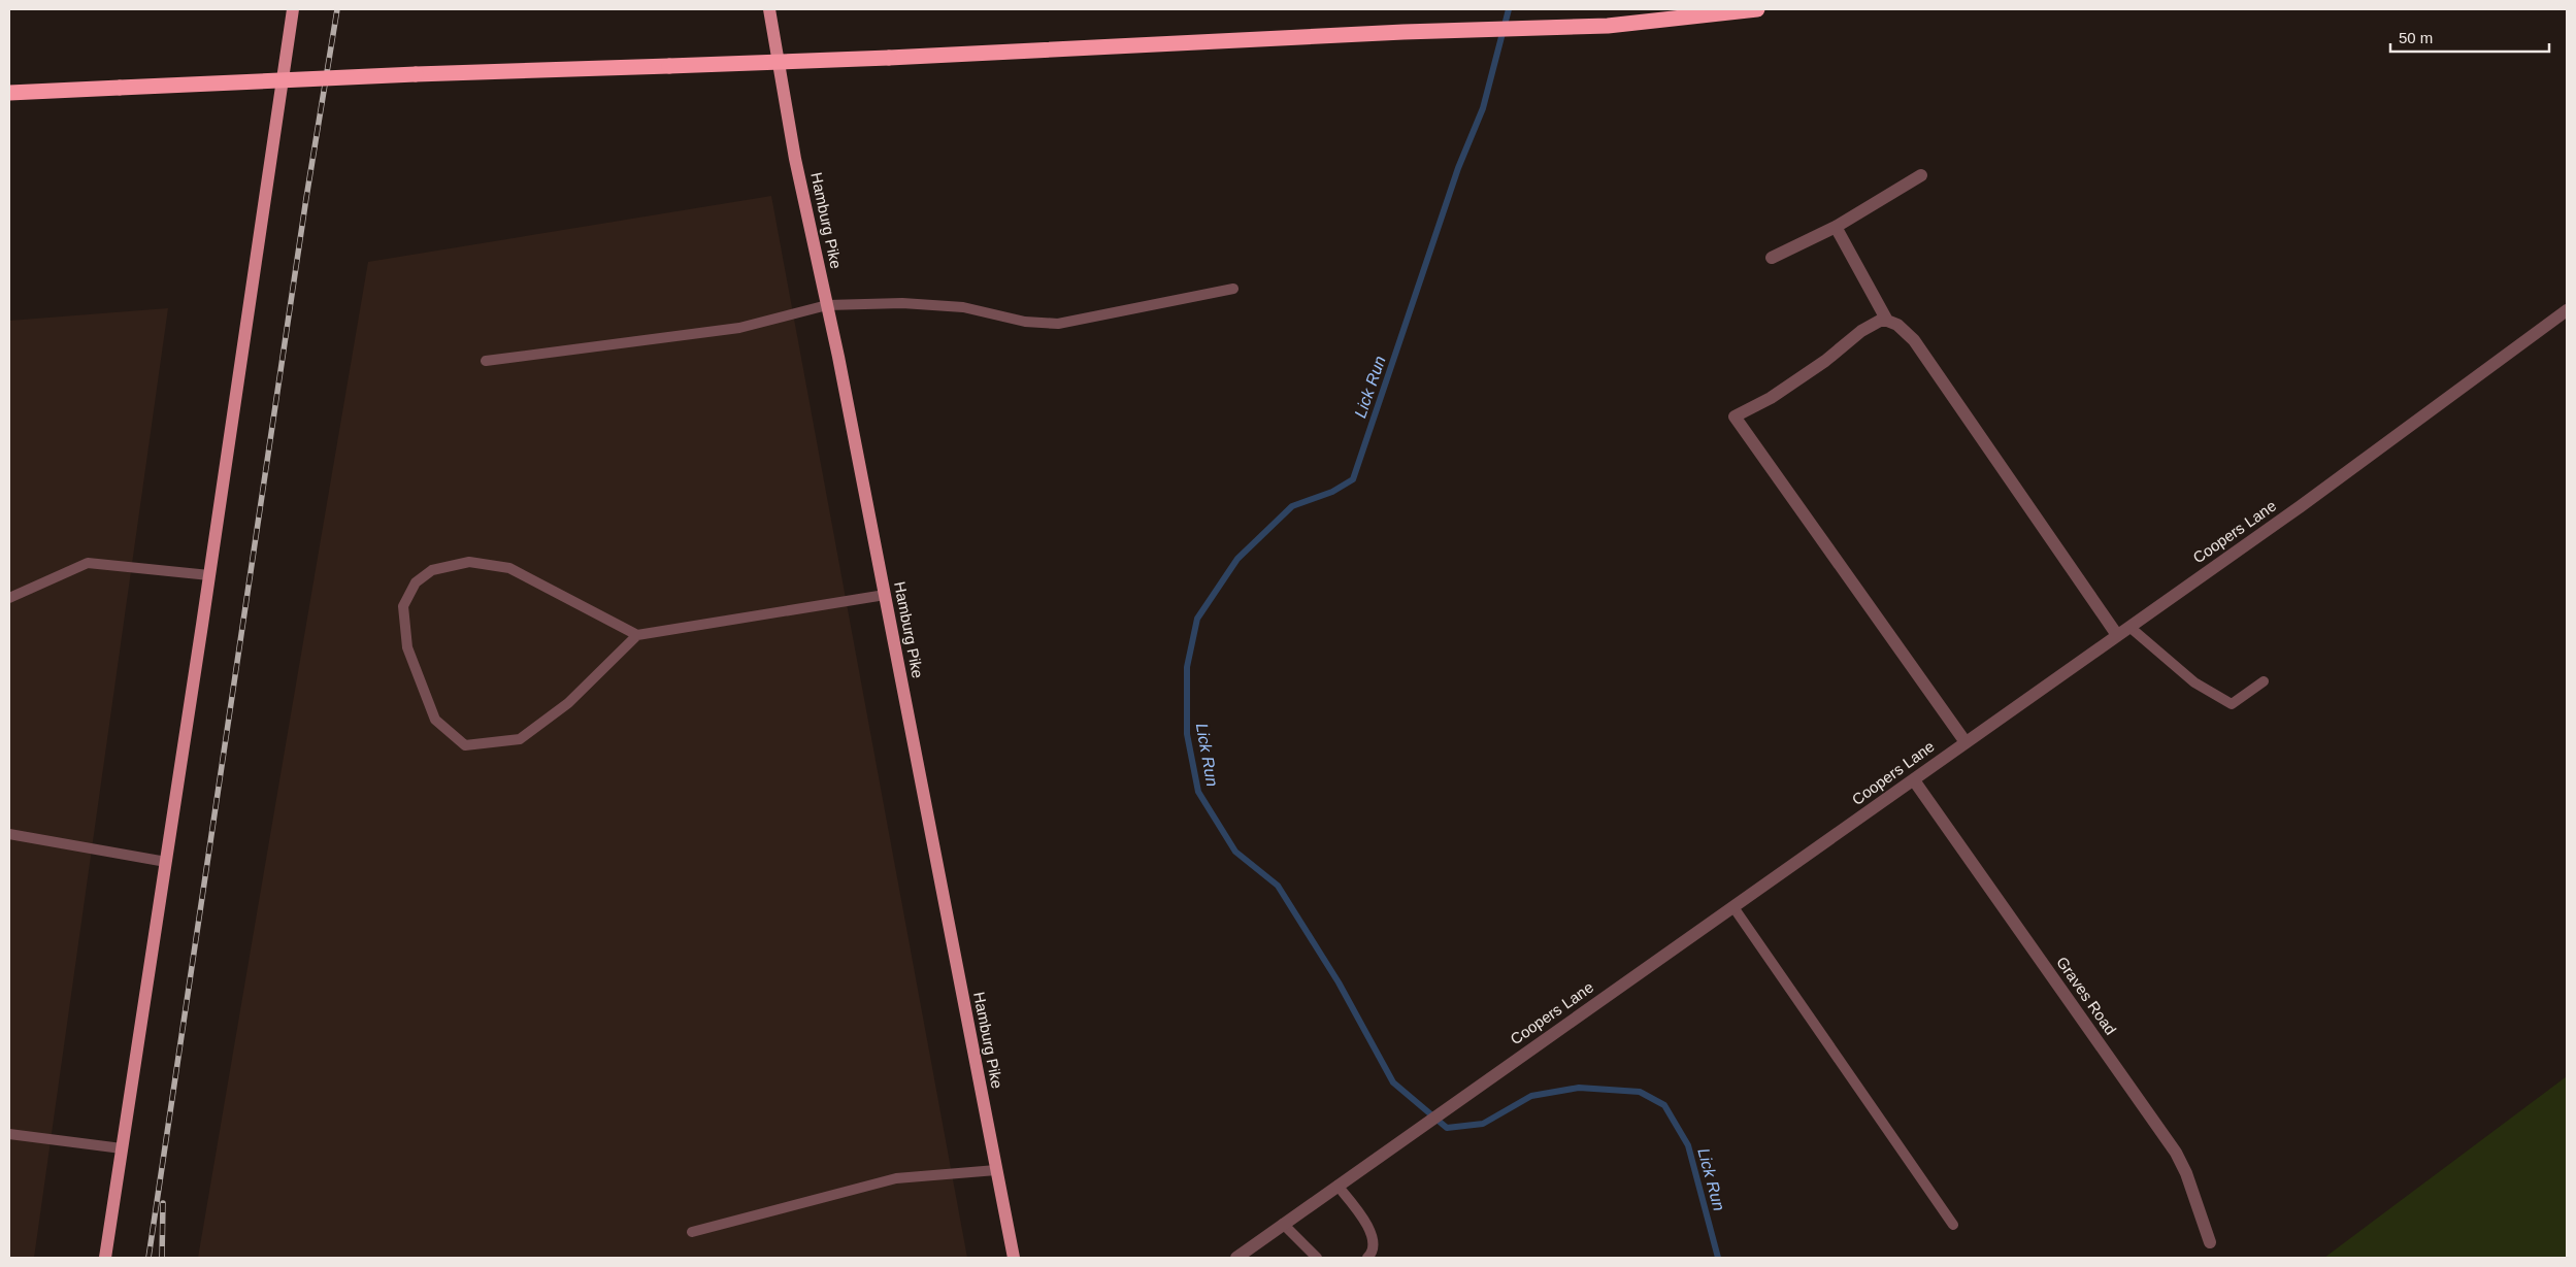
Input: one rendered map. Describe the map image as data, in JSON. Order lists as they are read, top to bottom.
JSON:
{
  "streets": {
    "main road": ["Hamburg Pike"],
    "street": ["Coopers Lane", "Graves Road"]
  },
  "crossings": [
    ["Coopers Lane", "Graves Road"]
  ],
  "water": ["Lick Run"],
  "scale_bar": "50 m"
}
